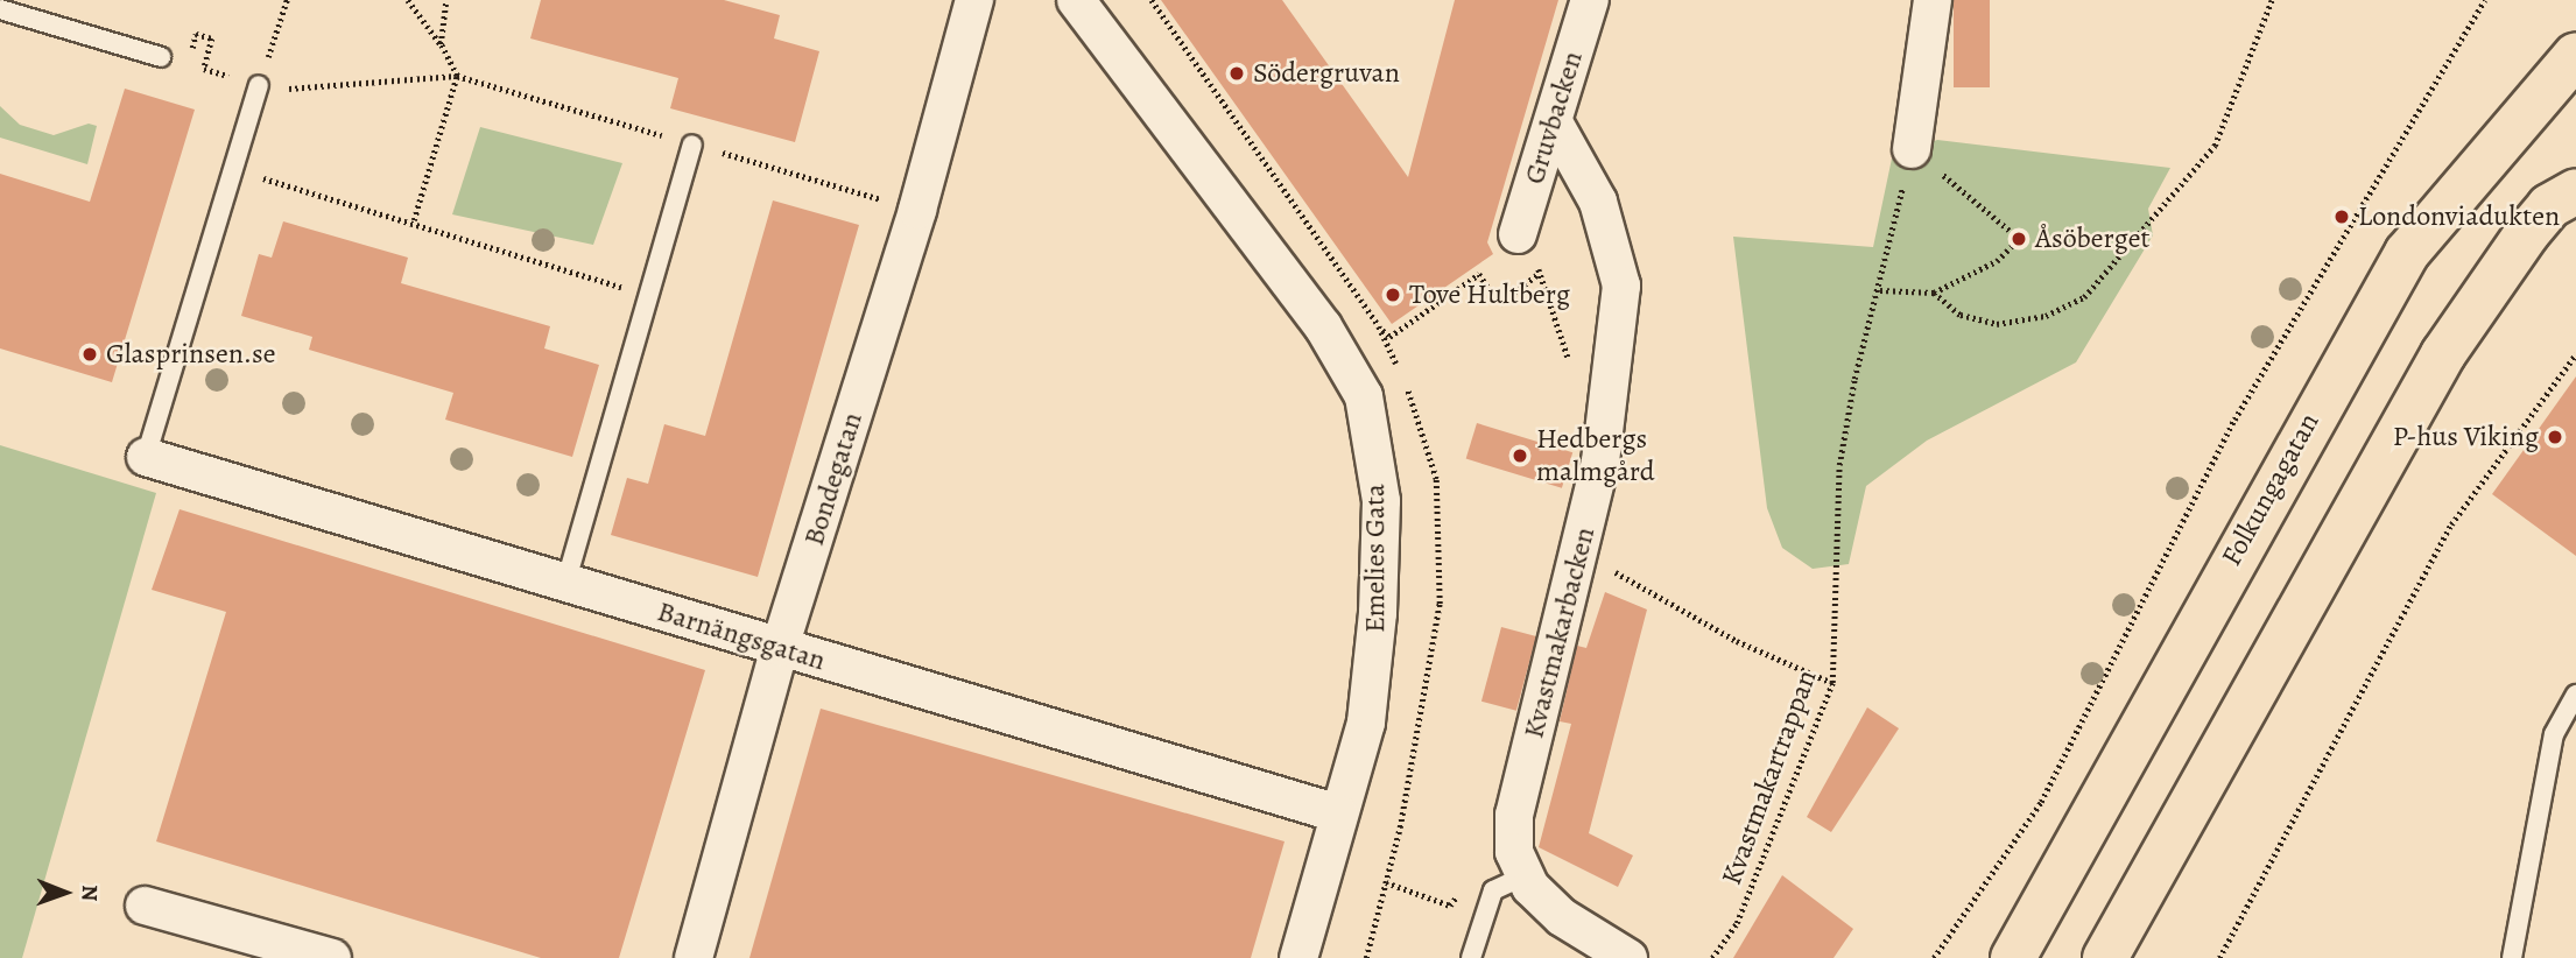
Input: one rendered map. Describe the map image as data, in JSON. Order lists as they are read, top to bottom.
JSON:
{
  "streets": {
    "main road": ["Folkungagatan"],
    "street": [
      "Gruvbacken",
      "Bondegatan",
      "Emelies Gata",
      "Kvastmakarbacken",
      "Barnängsgatan"
    ],
    "path": ["Kvastmakartrappan"]
  },
  "crossings": [
    ["Gruvbacken", "Kvastmakarbacken"],
    ["Bondegatan", "Barnängsgatan"],
    ["Emelies Gata", "Barnängsgatan"]
  ],
  "places": [
    "Södergruvan",
    "Londonviadukten",
    "Åsöberget",
    "Tove Hultberg",
    "Glasprinsen.se",
    "P-hus Viking",
    "Hedbergs malmgård"
  ],
  "north": "right"
}
